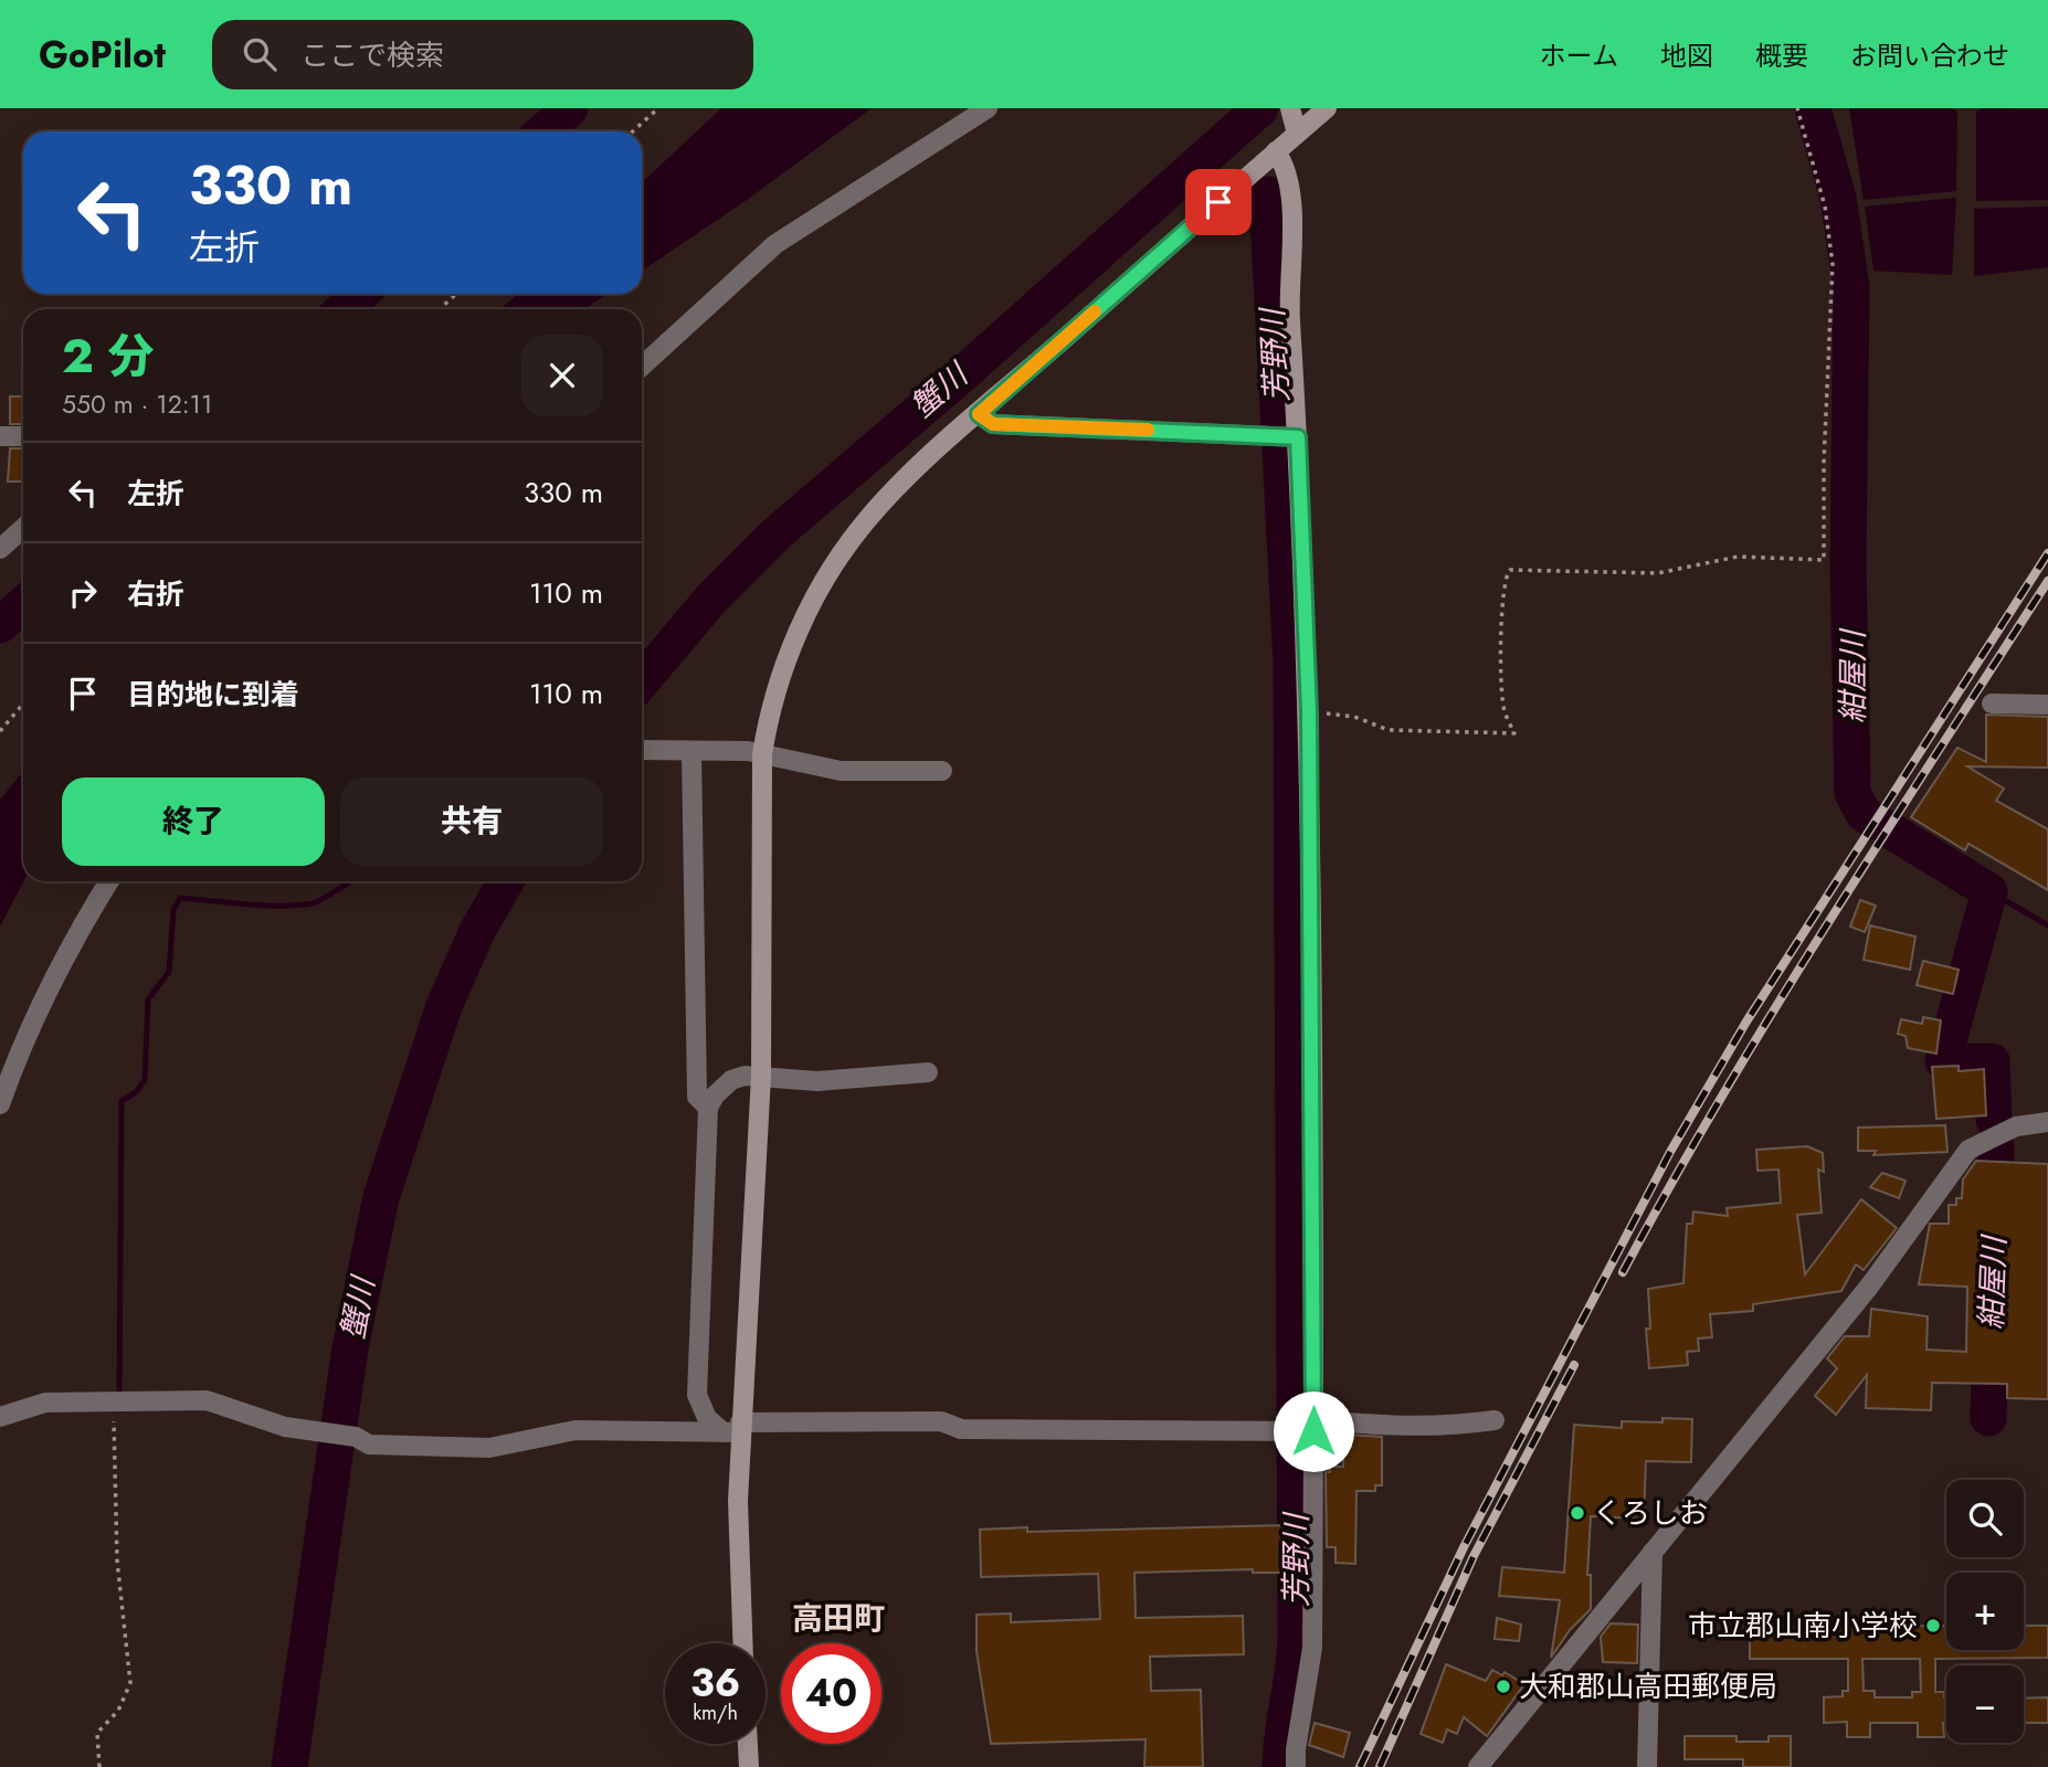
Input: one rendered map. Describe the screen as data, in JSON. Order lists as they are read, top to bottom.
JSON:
{
  "districts": ["高田町"],
  "water": ["芳野川", "蟹川", "紺屋川"],
  "places": ["くろしお", "市立郡山南小学校", "大和郡山高田郵便局"],
  "page": {
    "header": "GoPilot",
    "search": "ここで検索",
    "nav": [
      "ホーム",
      "地図",
      "概要",
      "お問い合わせ"
    ],
    "turn": ["330 m", "左折"],
    "heading": ["2 分", "550 m · 12:11"],
    "list": [
      {
        "name": "左折",
        "value": "330 m"
      },
      {
        "name": "右折",
        "value": "110 m"
      },
      {
        "name": "目的地に到着",
        "value": "110 m"
      }
    ],
    "buttons": ["終了", "共有"],
    "map_buttons": ["+", "−"],
    "speed": "36 km/h",
    "limit": "40"
  }
}
